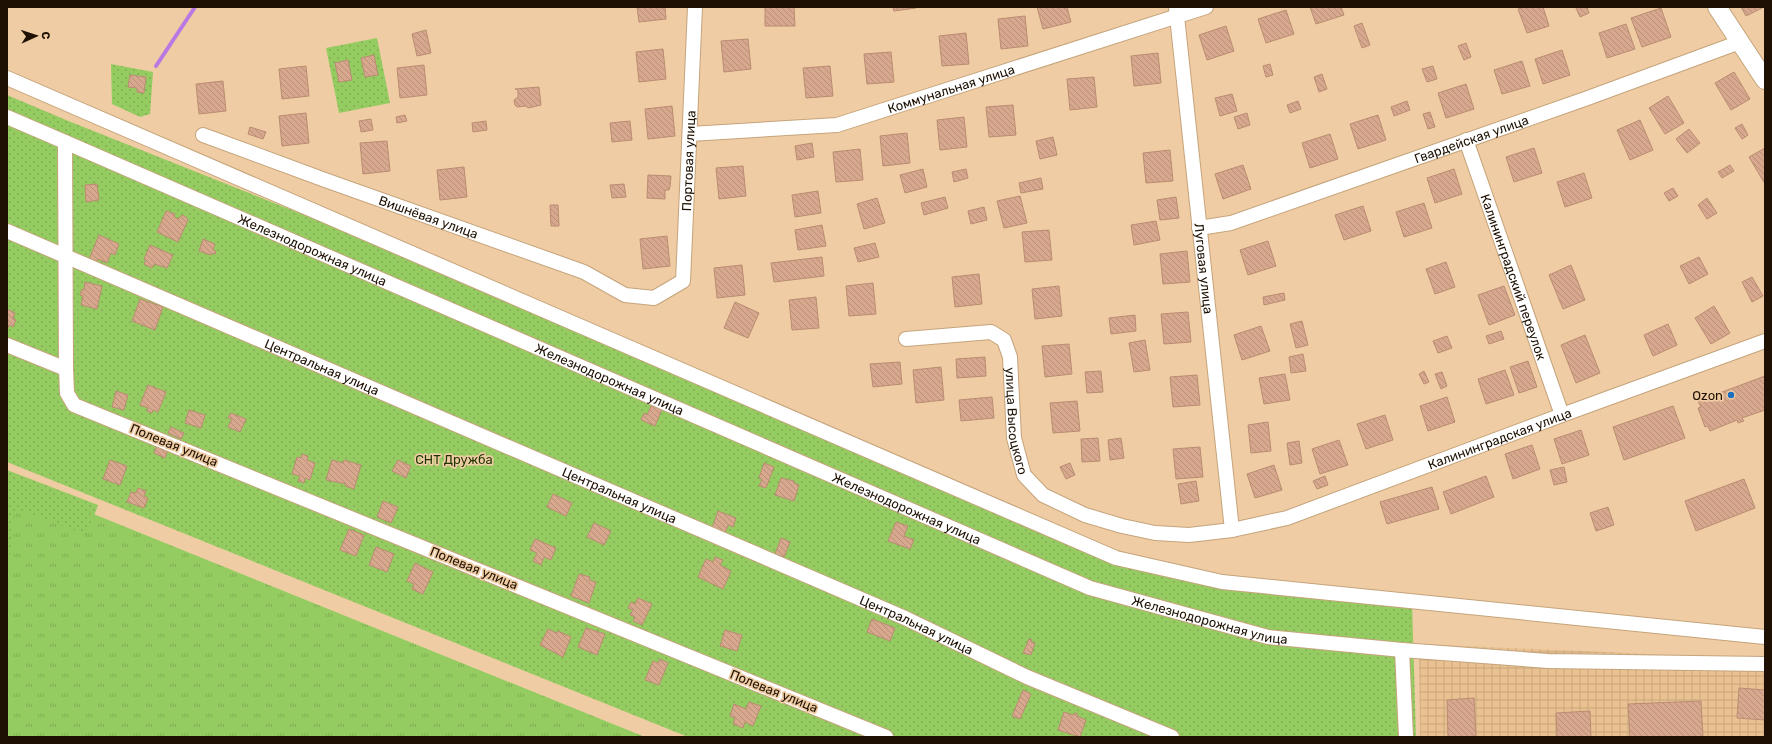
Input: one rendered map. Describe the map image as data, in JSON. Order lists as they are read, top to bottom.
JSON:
{
  "streets": {
    "street": [
      "Коммунальная улица",
      "Гвардейская улица",
      "Портовая улица",
      "Вишнёвая улица",
      "Железнодорожная улица",
      "Луговая улица",
      "Калининградский переулок",
      "Центральная улица",
      "улица Высоцкого",
      "Калининградская улица",
      "Полевая улица"
    ]
  },
  "crossings": [
    ["Коммунальная улица", "Портовая улица"],
    ["Коммунальная улица", "Луговая улица"],
    ["Гвардейская улица", "Луговая улица"],
    ["Гвардейская улица", "Калининградский переулок"],
    ["Портовая улица", "Вишнёвая улица"],
    ["Луговая улица", "улица Высоцкого"],
    ["Луговая улица", "Калининградская улица"],
    ["Калининградский переулок", "Калининградская улица"],
    ["улица Высоцкого", "Калининградская улица"]
  ],
  "parks": ["СНТ Дружба"],
  "places": ["Ozon"],
  "north": "right"
}
